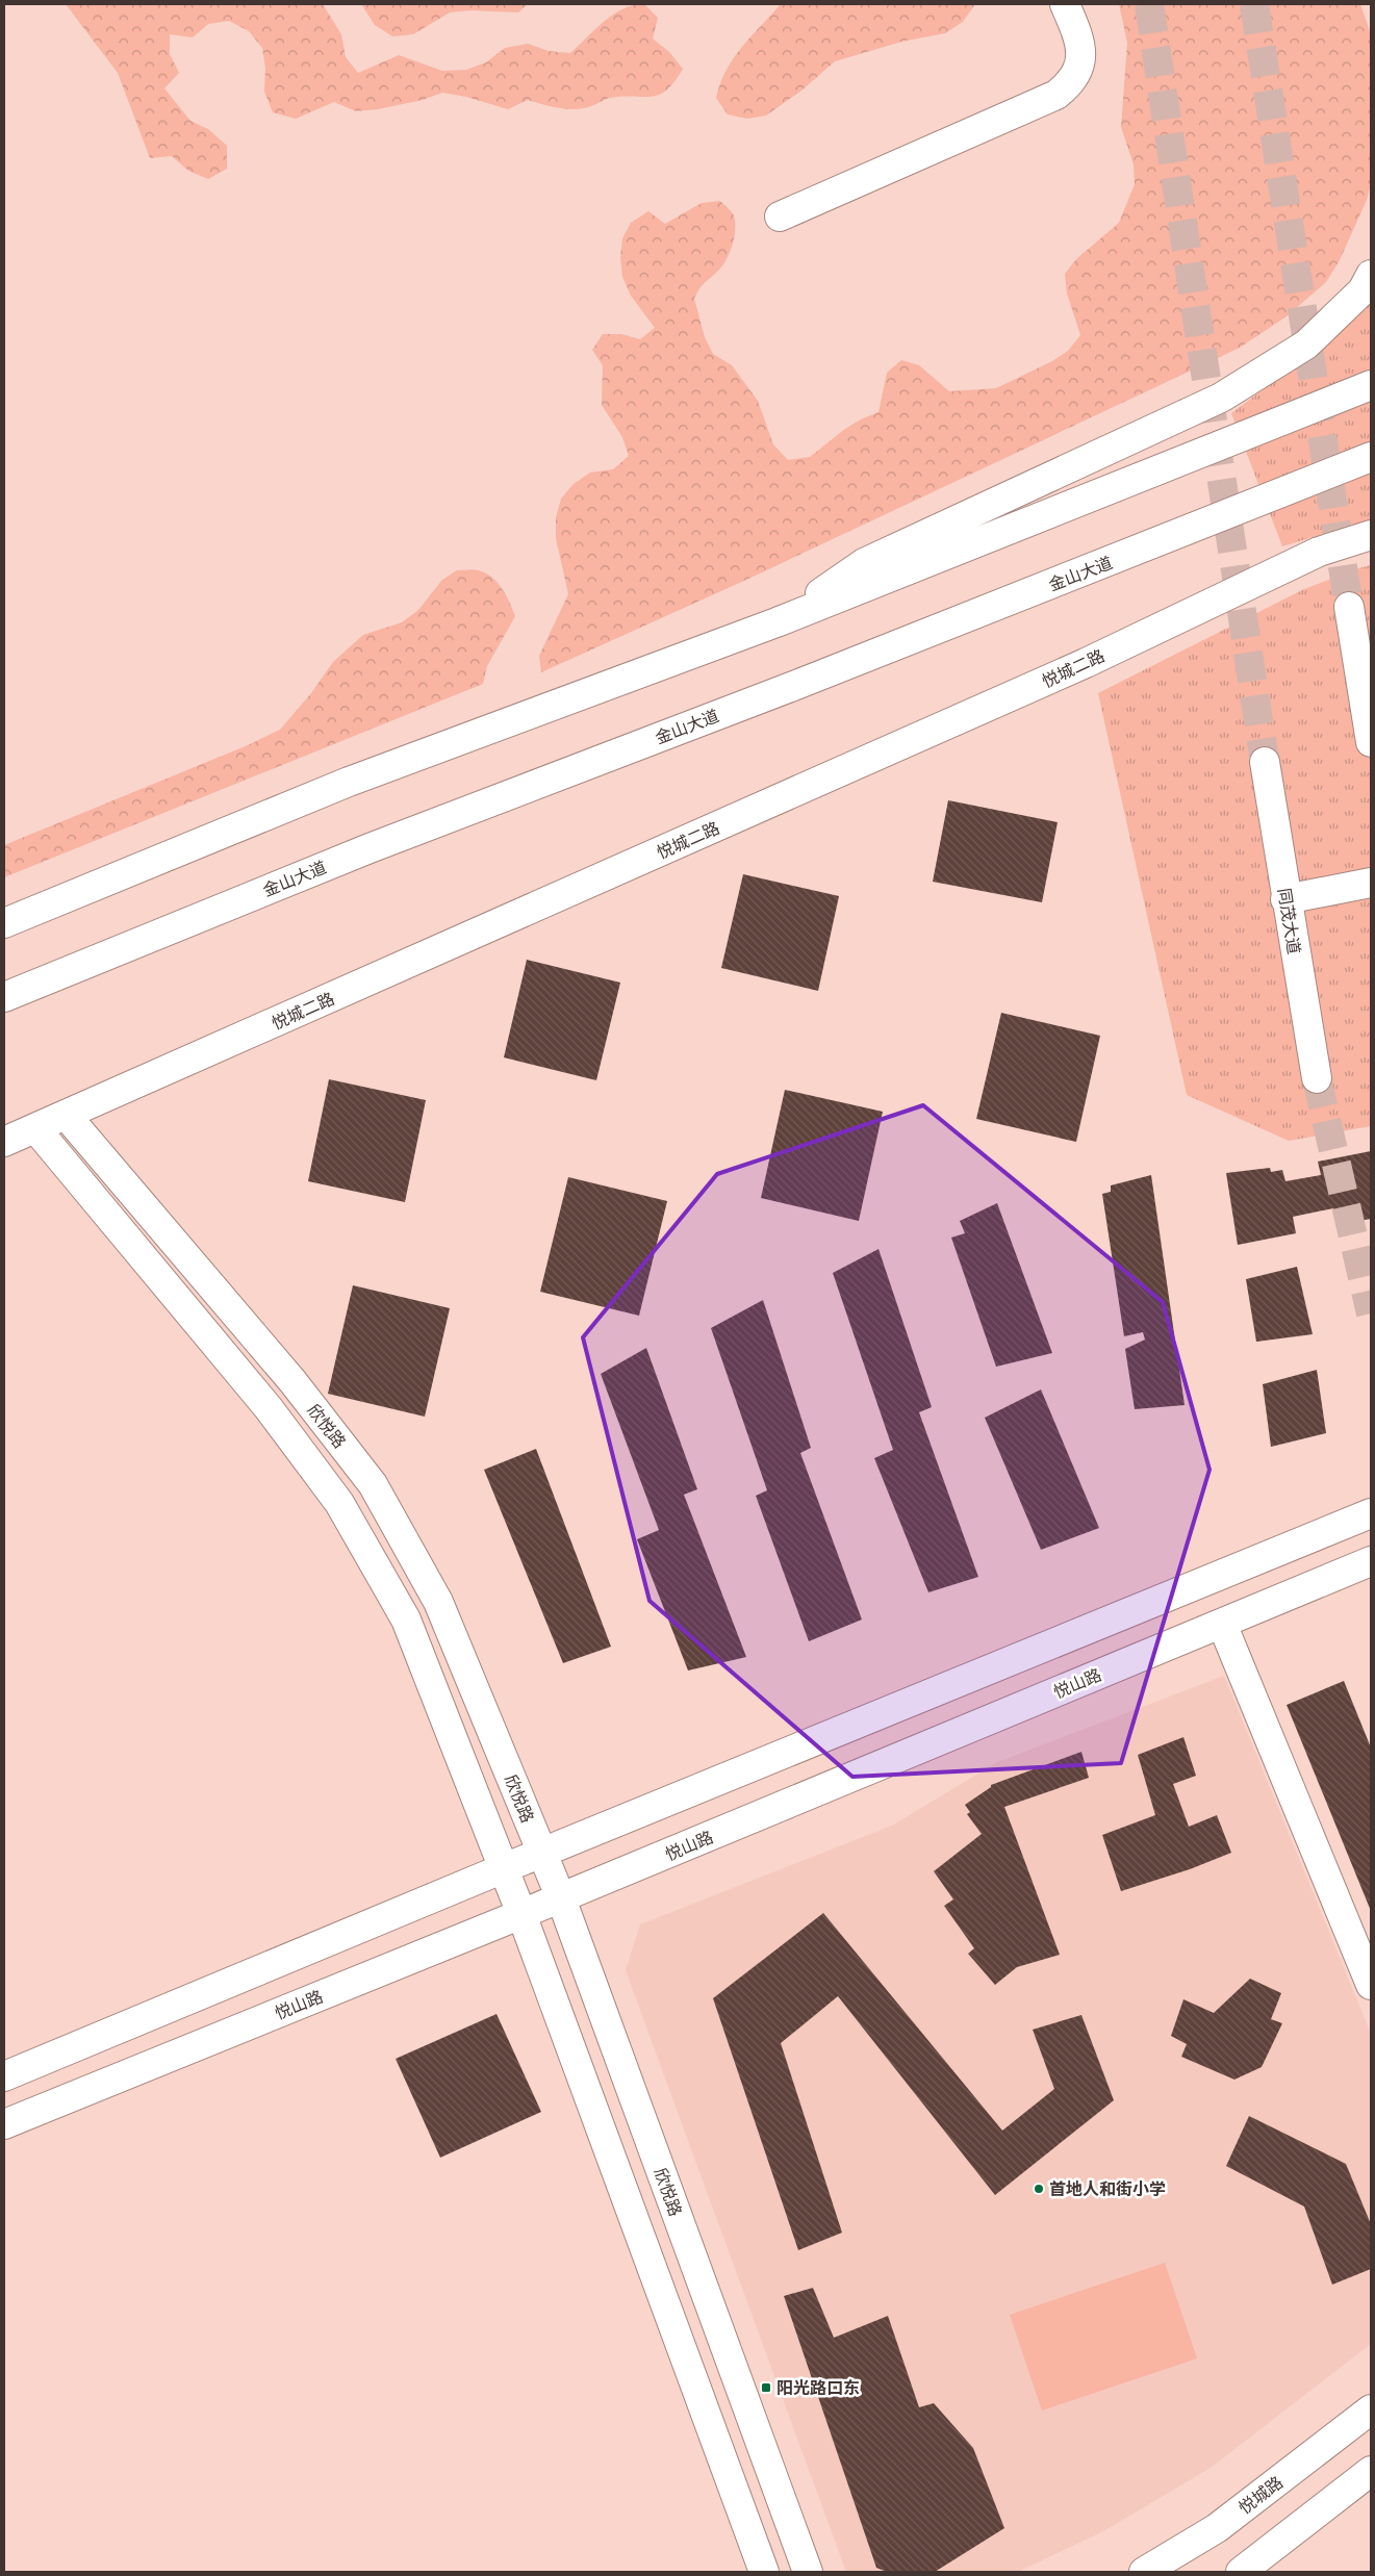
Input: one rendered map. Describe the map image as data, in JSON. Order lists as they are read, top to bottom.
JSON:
{
  "streets": {
    "main road": [
      "金山大道",
      "悦城二路",
      "同茂大道",
      "欣悦路",
      "悦山路",
      "悦城路"
    ]
  },
  "crossings": [
    ["悦城二路", "欣悦路"],
    ["欣悦路", "悦山路"]
  ],
  "places": {
    "other": ["首地人和街小学"],
    "transit": ["阳光路口东"]
  }
}
